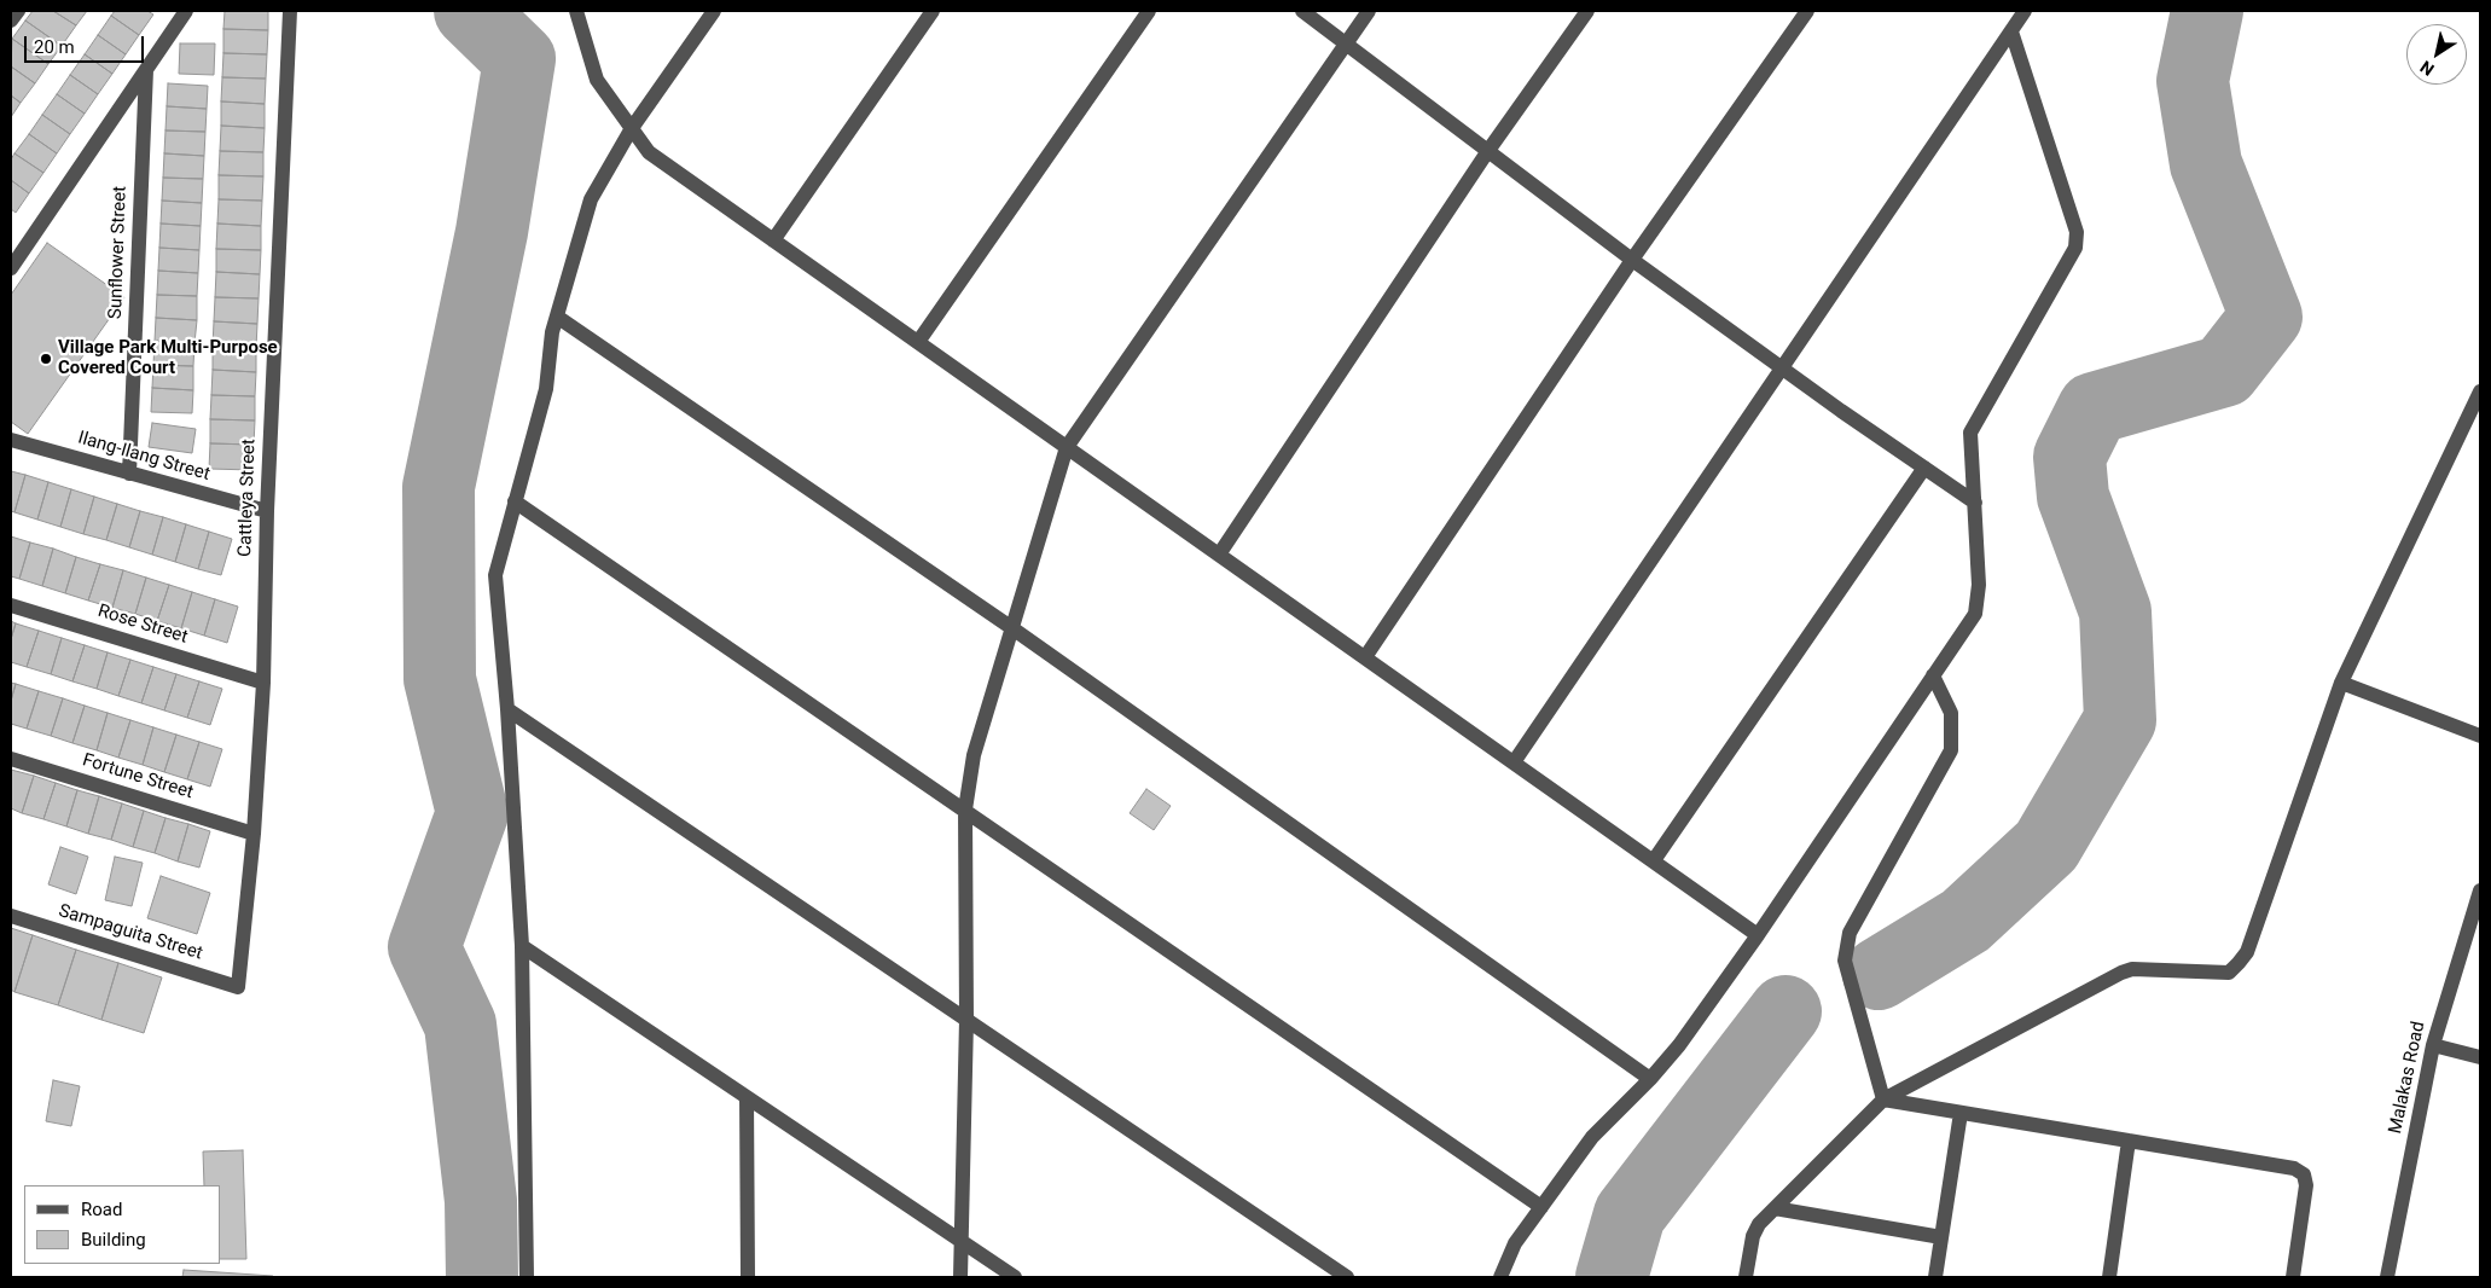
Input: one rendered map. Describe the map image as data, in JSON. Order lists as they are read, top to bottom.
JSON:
{
  "streets": {
    "street": [
      "Sunflower Street",
      "Ilang-Ilang Street",
      "Cattleya Street",
      "Rose Street",
      "Fortune Street",
      "Sampaguita Street",
      "Malakas Road"
    ]
  },
  "crossings": [
    ["Sunflower Street", "Ilang-Ilang Street"],
    ["Ilang-Ilang Street", "Cattleya Street"],
    ["Cattleya Street", "Rose Street"],
    ["Cattleya Street", "Fortune Street"],
    ["Cattleya Street", "Sampaguita Street"]
  ],
  "places": ["Village Park Multi-Purpose Covered Court"],
  "legend": ["Road", "Building"],
  "scale_bar": "20 m",
  "north": "bottom left"
}
